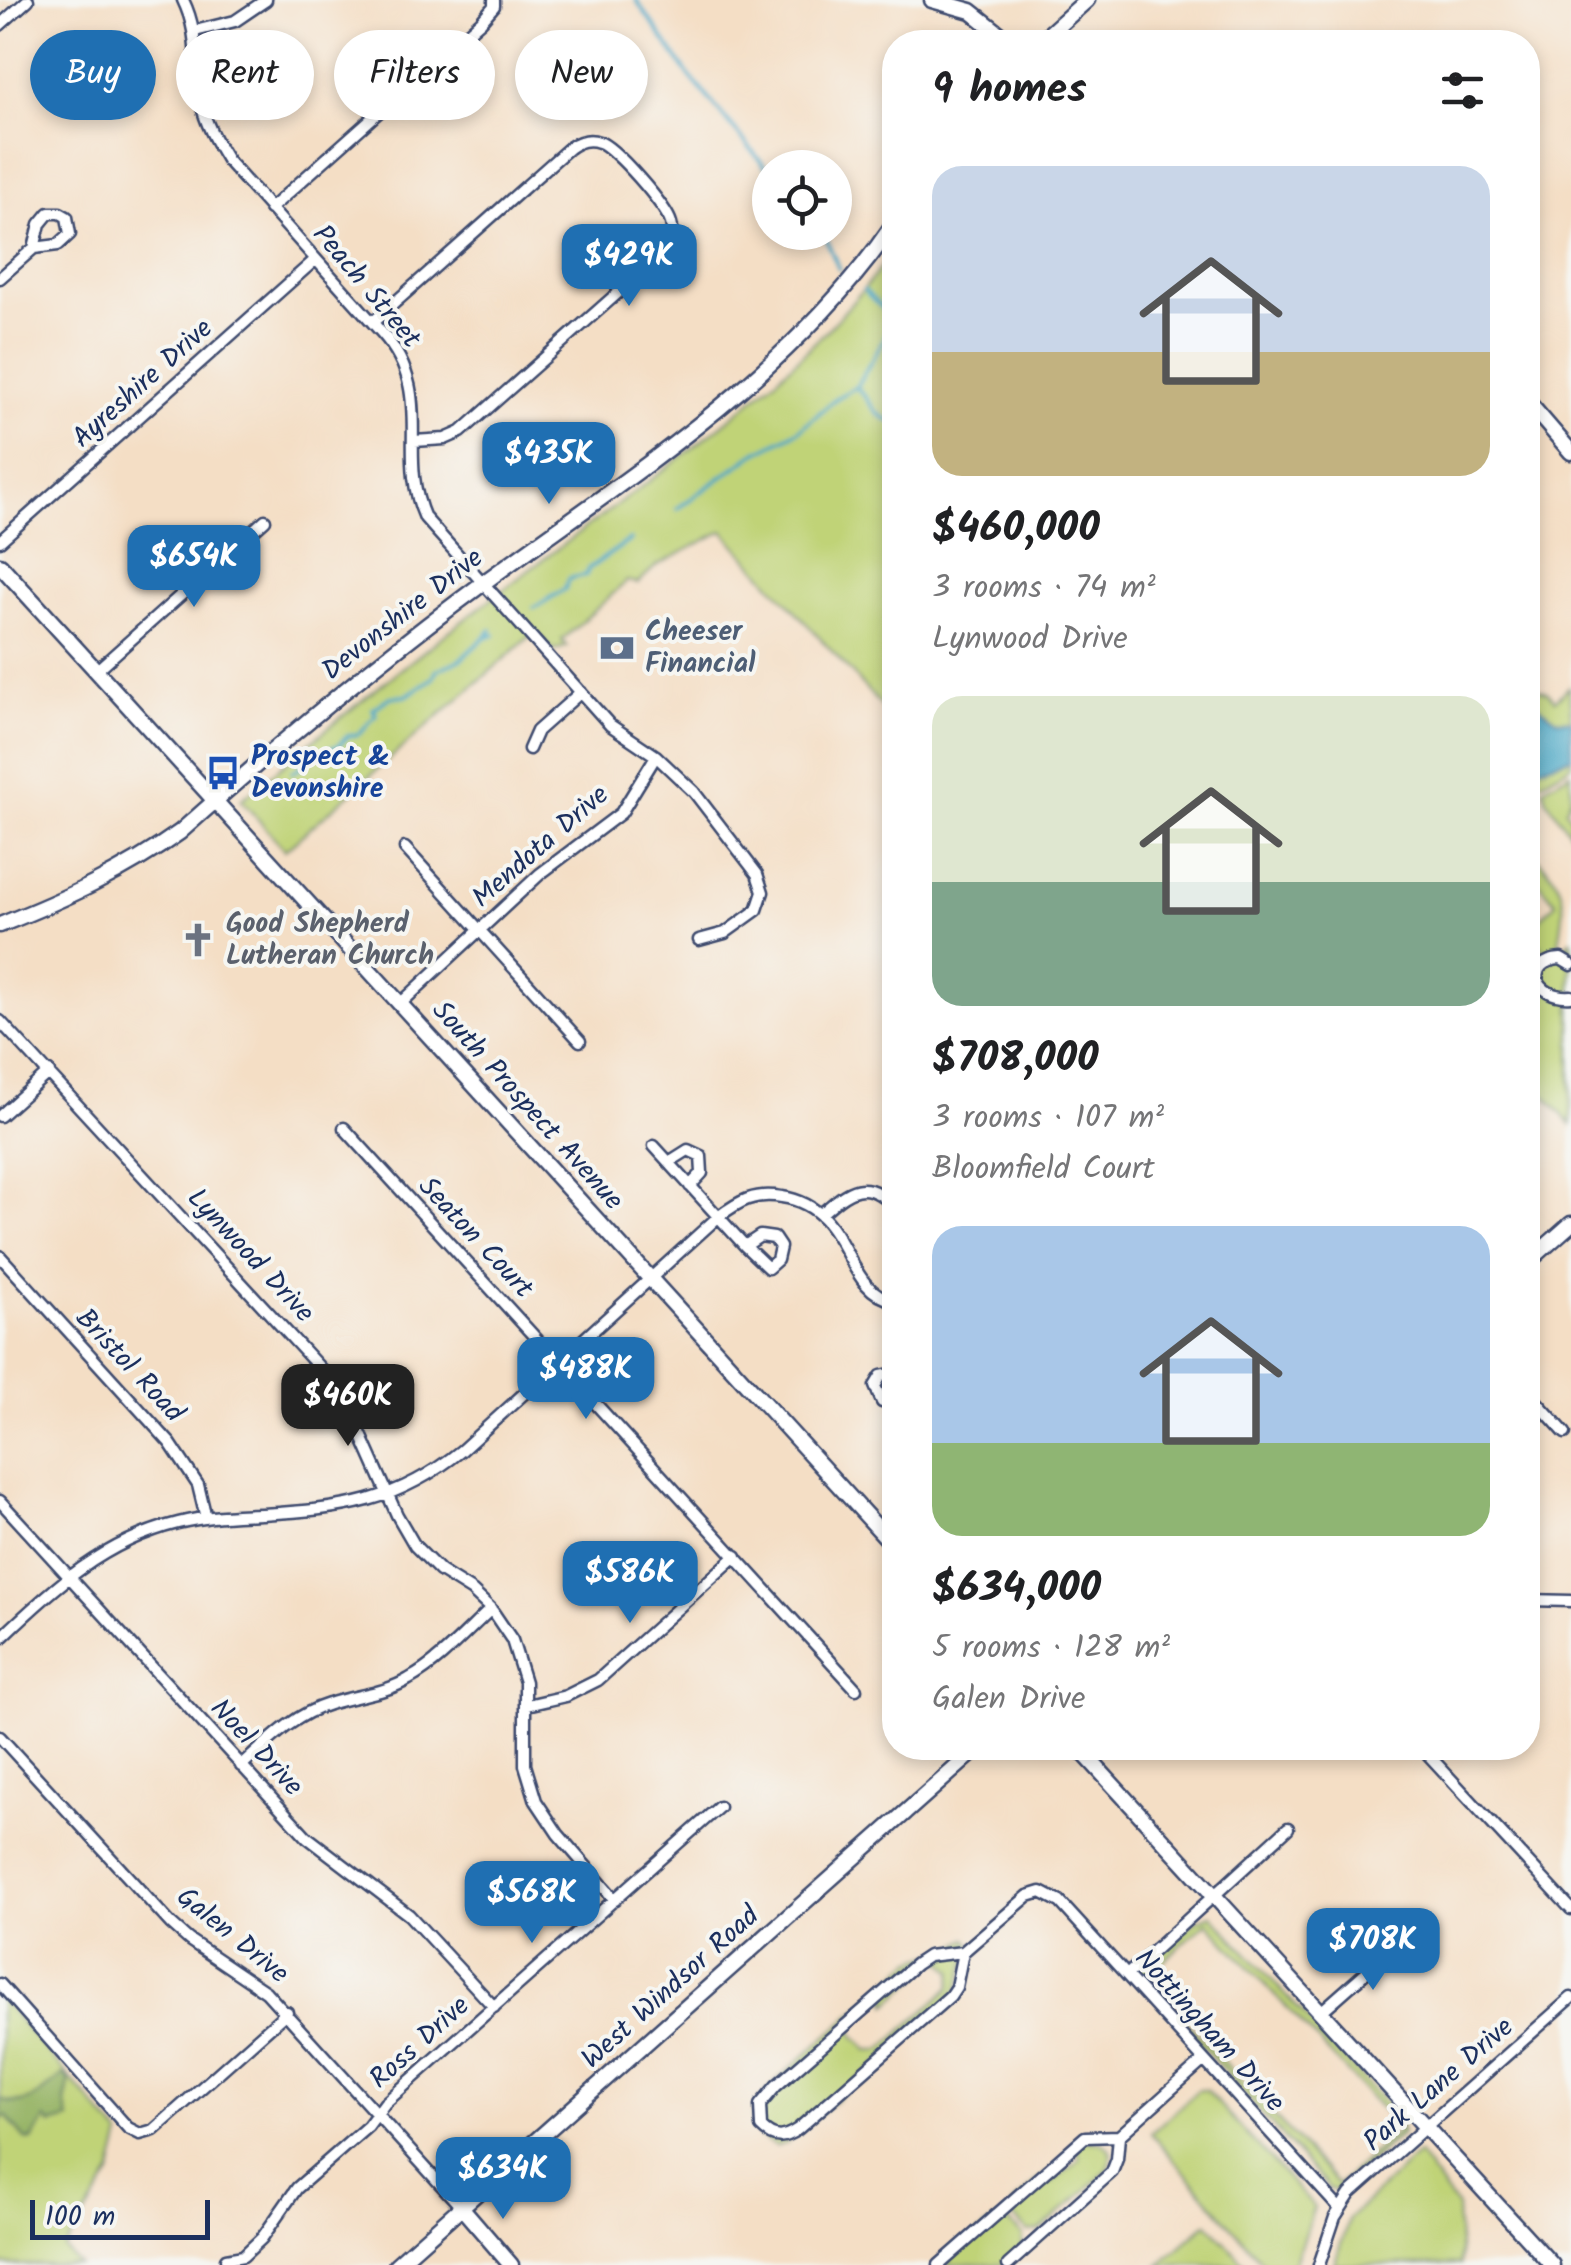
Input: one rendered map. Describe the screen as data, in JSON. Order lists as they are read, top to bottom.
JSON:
{
  "streets": {
    "main road": [
      "Devonshire Drive",
      "South Prospect Avenue",
      "Galen Drive",
      "West Windsor Road"
    ],
    "street": [
      "Peach Street",
      "Ayreshire Drive",
      "Mendota Drive",
      "Seaton Court",
      "Lynwood Drive",
      "Bristol Road",
      "Noel Drive",
      "Nottingham Drive",
      "Ross Drive",
      "Park Lane Drive"
    ]
  },
  "crossings": [
    ["Peach Street", "Ayreshire Drive"],
    ["Peach Street", "Devonshire Drive"],
    ["Peach Street", "Mendota Drive"],
    ["Devonshire Drive", "South Prospect Avenue"],
    ["Mendota Drive", "South Prospect Avenue"],
    ["Lynwood Drive", "Ross Drive"],
    ["Noel Drive", "Ross Drive"],
    ["Galen Drive", "West Windsor Road"],
    ["Galen Drive", "Ross Drive"],
    ["Nottingham Drive", "Park Lane Drive"]
  ],
  "places": {
    "bank": ["Cheeser Financial"],
    "bus stop": ["Prospect & Devonshire"],
    "church": ["Good Shepherd Lutheran Church"]
  },
  "scale_bar": "100 m",
  "page": {
    "chip": [
      "Buy",
      "Rent",
      "Filters",
      "New"
    ],
    "heading": "9 homes",
    "list": [
      {
        "name": "$460,000",
        "note": "3 rooms · 74 m² · Lynwood Drive"
      },
      {
        "name": "$708,000",
        "note": "3 rooms · 107 m² · Bloomfield Court"
      },
      {
        "name": "$634,000",
        "note": "5 rooms · 128 m² · Galen Drive"
      }
    ],
    "price": [
      "$429K",
      "$435K",
      "$654K",
      "$488K",
      "$460K",
      "$586K",
      "$568K",
      "$708K",
      "$634K"
    ],
    "scale": "100 m"
  }
}
